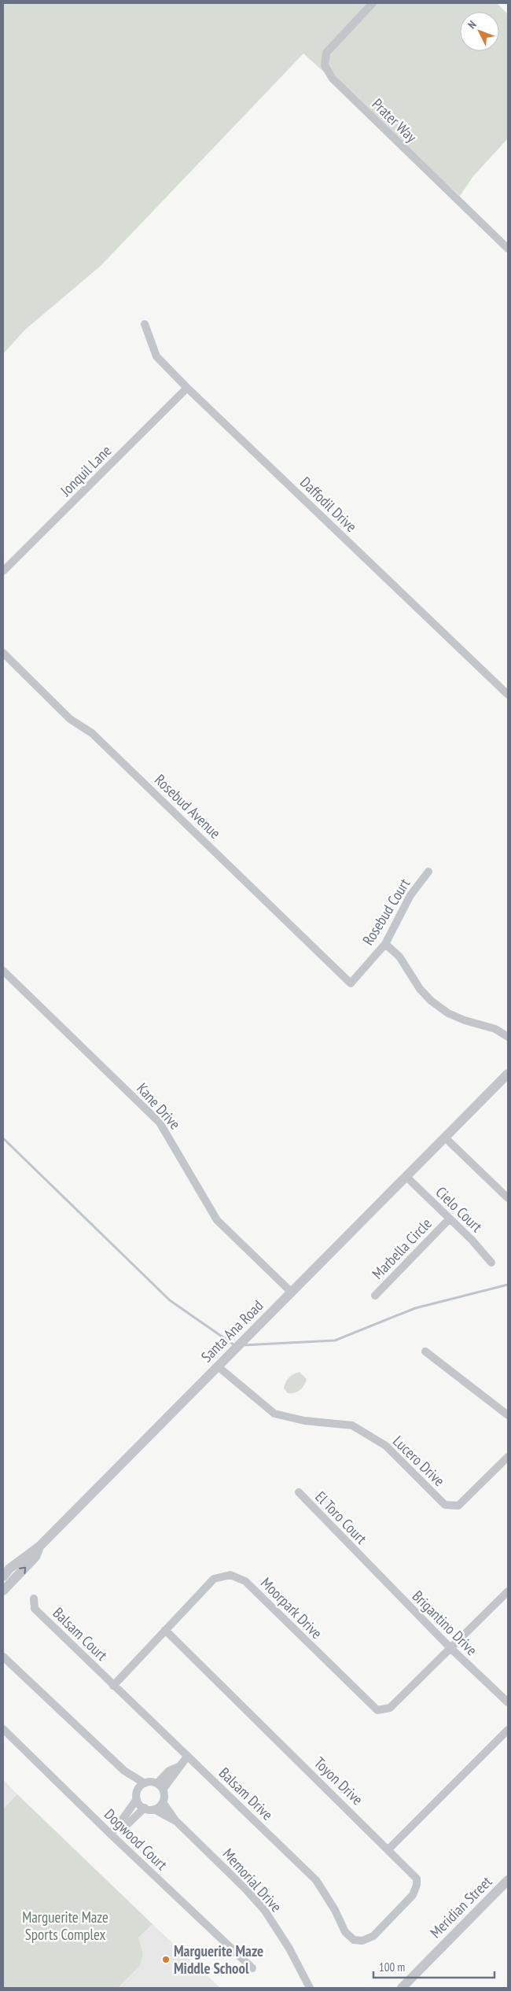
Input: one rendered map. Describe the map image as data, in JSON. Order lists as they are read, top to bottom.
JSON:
{
  "streets": {
    "street": [
      "Prater Way",
      "Jonquil Lane",
      "Daffodil Drive",
      "Rosebud Avenue",
      "Rosebud Court",
      "Kane Drive",
      "Cielo Court",
      "Marbella Circle",
      "Santa Ana Road",
      "Lucero Drive",
      "El Toro Court",
      "Moorpark Drive",
      "Brigantino Drive",
      "Balsam Court",
      "Toyon Drive",
      "Balsam Drive",
      "Dogwood Court",
      "Memorial Drive",
      "Meridian Street"
    ]
  },
  "crossings": [
    ["Jonquil Lane", "Daffodil Drive"],
    ["Rosebud Avenue", "Rosebud Court"],
    ["Kane Drive", "Santa Ana Road"],
    ["Cielo Court", "Marbella Circle"],
    ["Cielo Court", "Santa Ana Road"],
    ["Santa Ana Road", "Lucero Drive"],
    ["El Toro Court", "Brigantino Drive"],
    ["Moorpark Drive", "Brigantino Drive"],
    ["Moorpark Drive", "Balsam Court"],
    ["Moorpark Drive", "Toyon Drive"],
    ["Moorpark Drive", "Balsam Drive"],
    ["Balsam Court", "Balsam Drive"],
    ["Toyon Drive", "Balsam Drive"]
  ],
  "parks": ["Marguerite Maze Sports Complex"],
  "places": ["Marguerite Maze Middle School"],
  "scale_bar": "100 m",
  "north": "top left"
}
